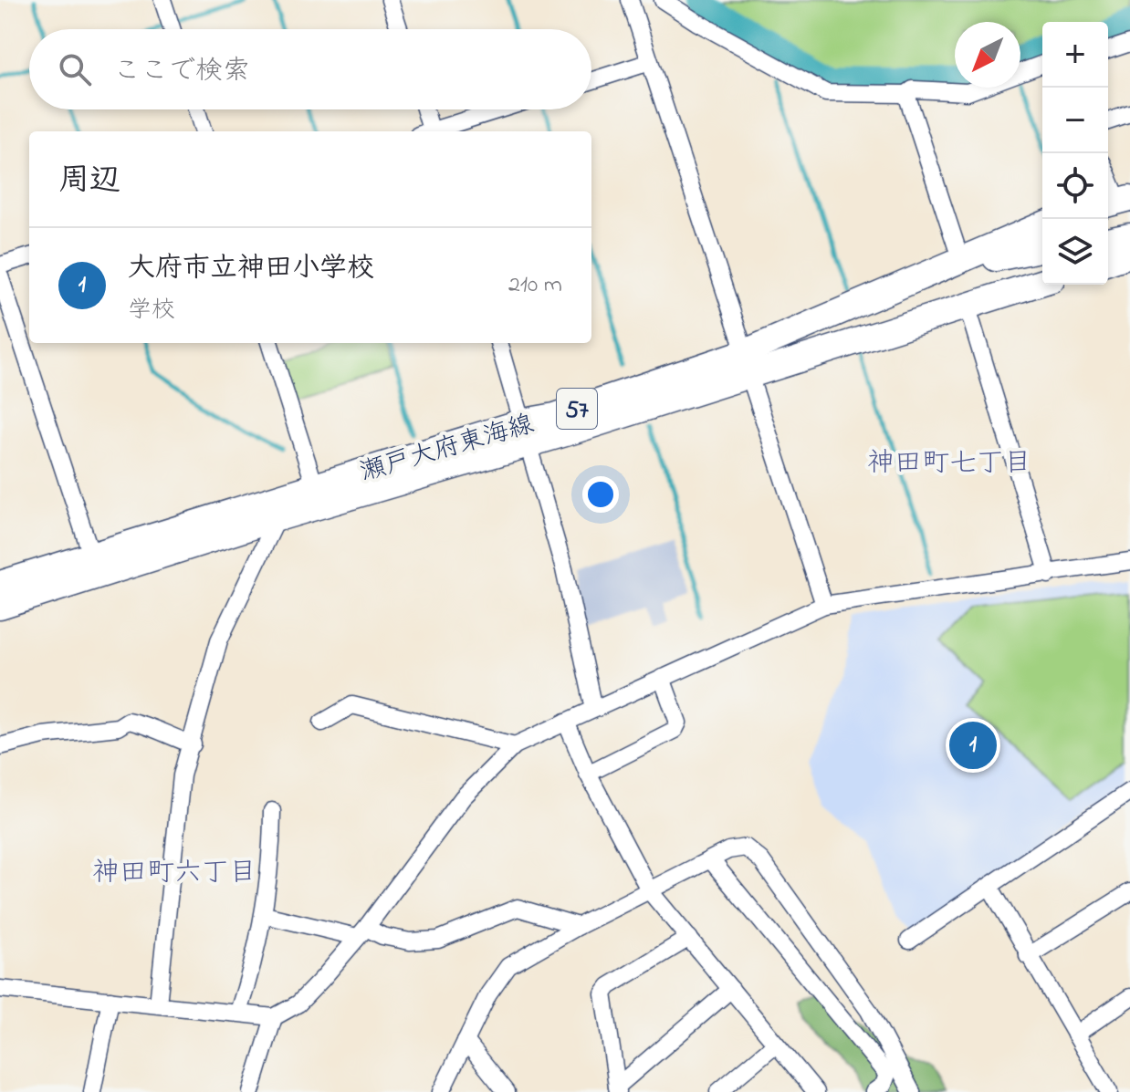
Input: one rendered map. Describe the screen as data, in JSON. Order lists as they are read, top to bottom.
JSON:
{
  "streets": {
    "main road": ["57", "瀬戸大府東海線"]
  },
  "crossings": [
    ["57", "瀬戸大府東海線"]
  ],
  "districts": ["神田町七丁目", "神田町六丁目"],
  "north": "bottom left",
  "page": {
    "map_buttons": ["+", "−"],
    "search": "ここで検索",
    "heading": "周辺",
    "list": [
      {
        "mark": "1",
        "name": "大府市立神田小学校",
        "note": "学校",
        "value": "210 m"
      }
    ],
    "pins": "1"
  }
}
